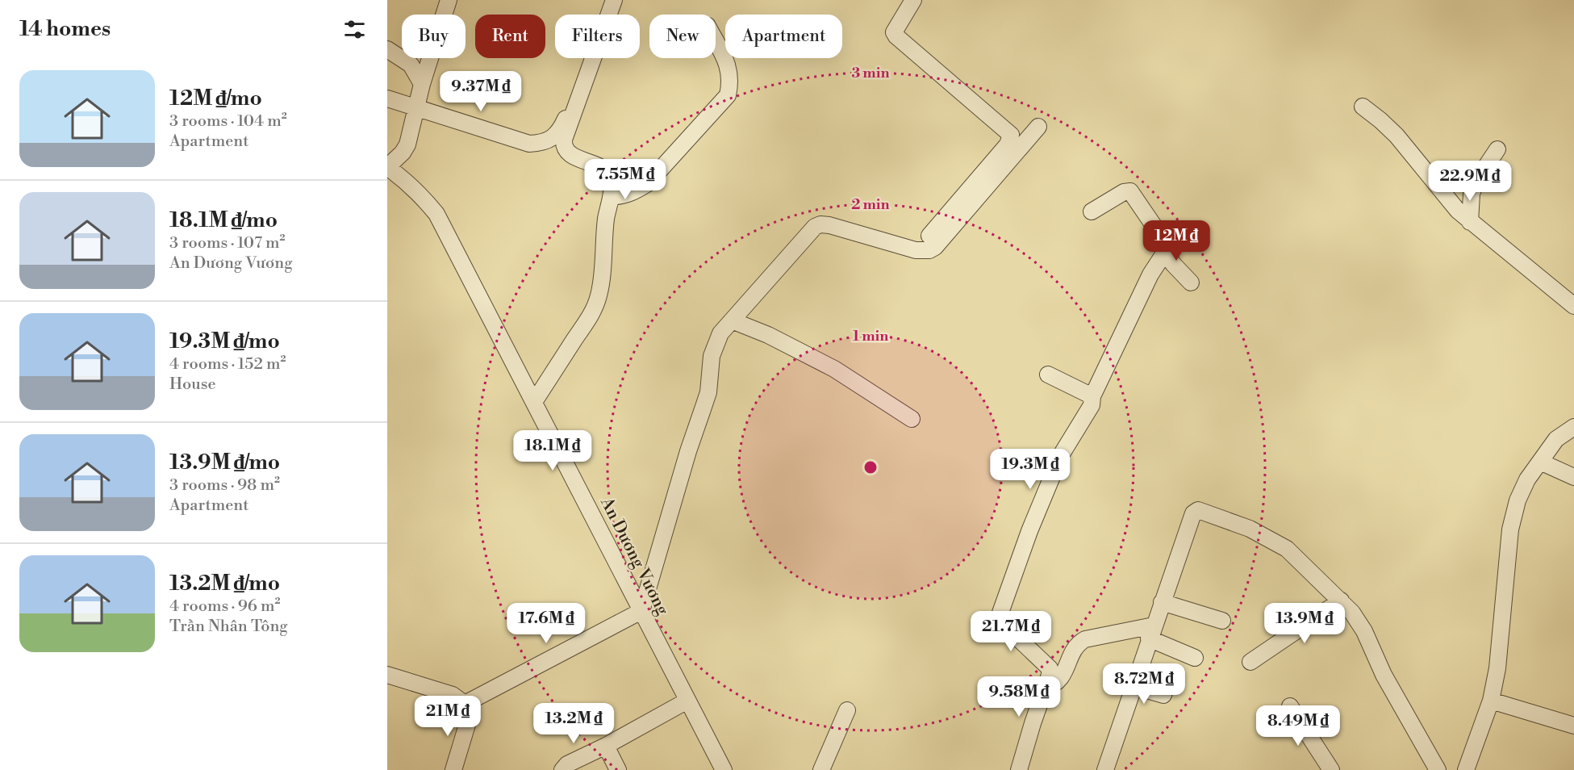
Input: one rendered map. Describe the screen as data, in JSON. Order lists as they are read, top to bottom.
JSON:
{
  "streets": {
    "street": ["An Dương Vương"]
  },
  "page": {
    "heading": "14 homes",
    "chip": [
      "Buy",
      "Rent",
      "Filters",
      "New",
      "Apartment"
    ],
    "list": [
      {
        "name": "12M ₫/mo",
        "note": "3 rooms · 104 m² · Apartment"
      },
      {
        "name": "18.1M ₫/mo",
        "note": "3 rooms · 107 m² · An Dương Vương"
      },
      {
        "name": "19.3M ₫/mo",
        "note": "4 rooms · 152 m² · House"
      },
      {
        "name": "13.9M ₫/mo",
        "note": "3 rooms · 98 m² · Apartment"
      },
      {
        "name": "13.2M ₫/mo",
        "note": "4 rooms · 96 m² · Trần Nhân Tông"
      }
    ],
    "price": [
      "9.37M ₫",
      "7.55M ₫",
      "22.9M ₫",
      "12M ₫",
      "18.1M ₫",
      "19.3M ₫",
      "17.6M ₫",
      "13.9M ₫",
      "21.7M ₫",
      "8.72M ₫",
      "9.58M ₫",
      "21M ₫",
      "13.2M ₫",
      "8.49M ₫"
    ]
  },
  "rings": ["3 min", "2 min", "1 min"]
}
